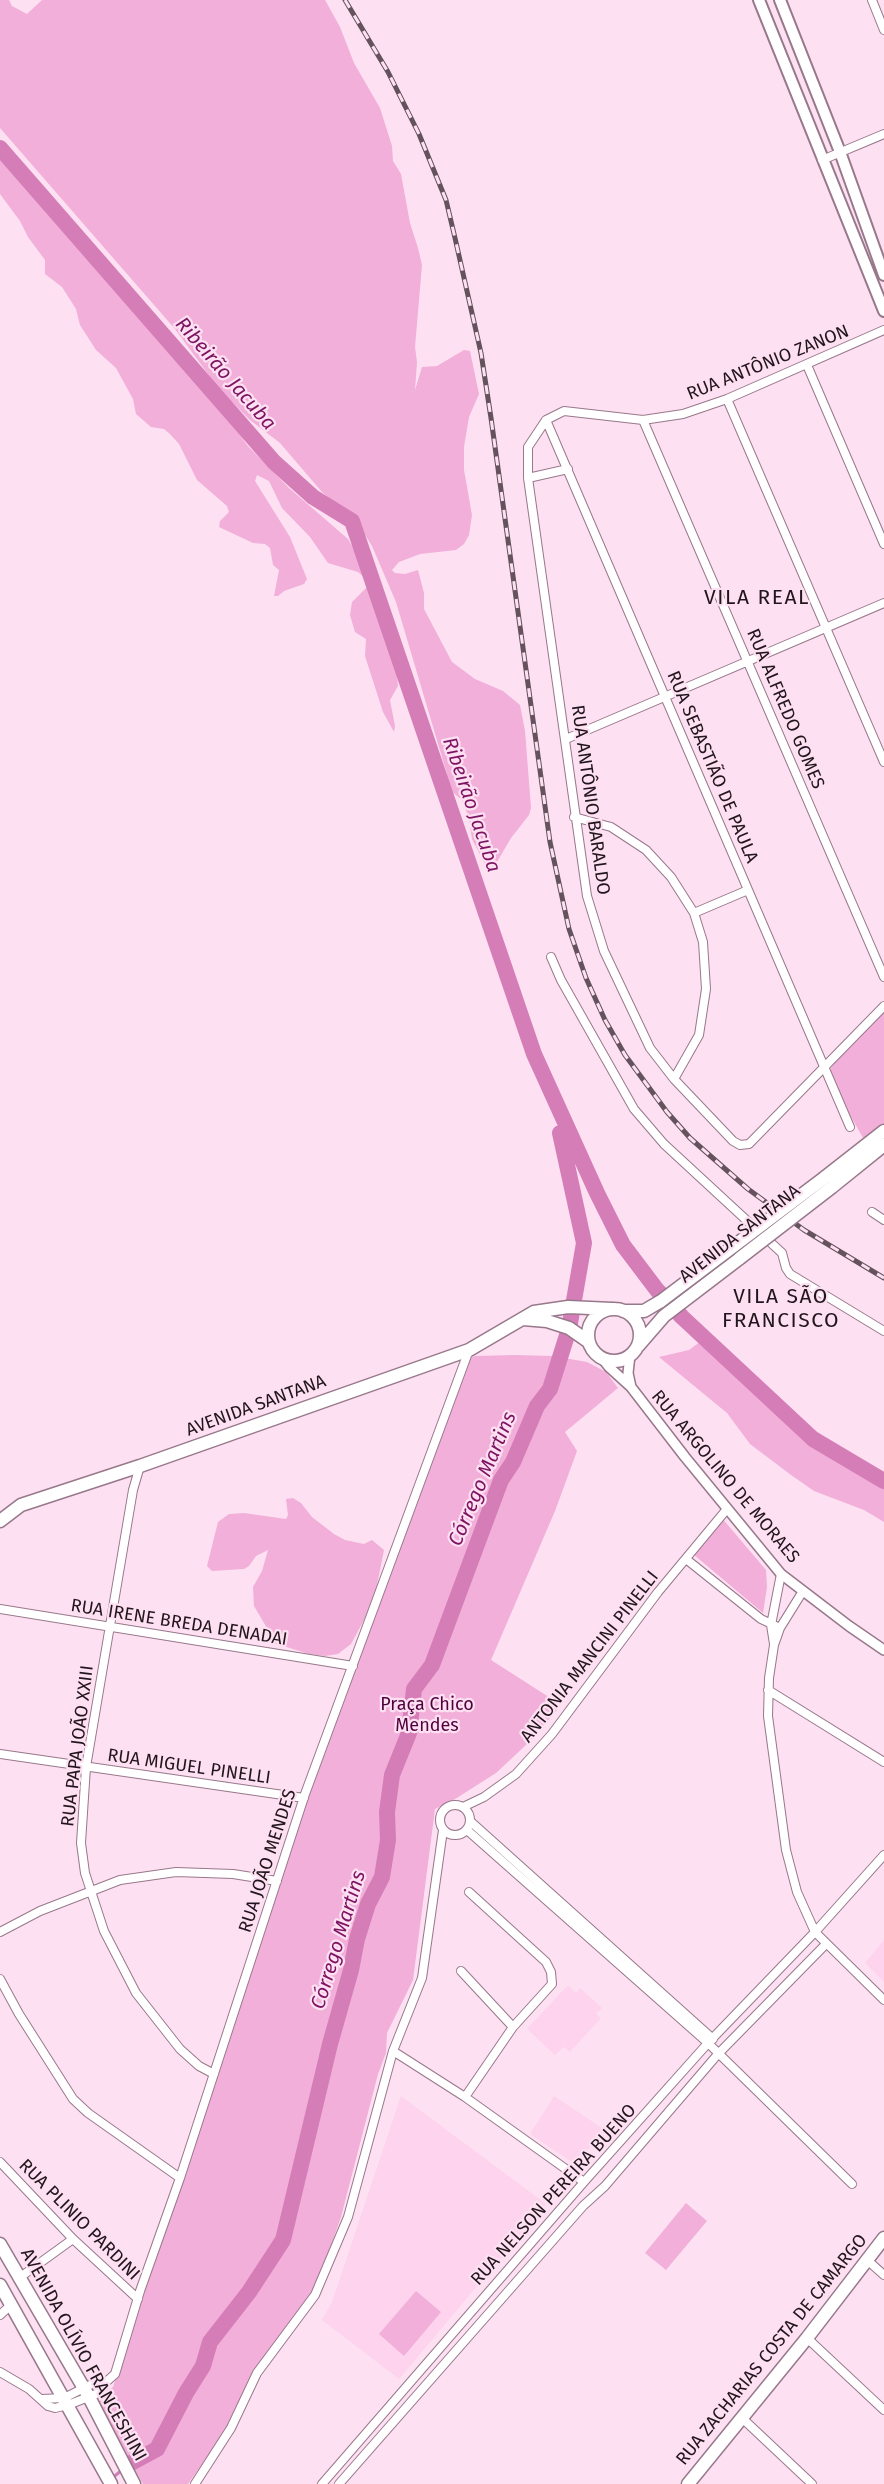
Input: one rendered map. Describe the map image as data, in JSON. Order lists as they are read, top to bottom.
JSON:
{
  "streets": {
    "main road": ["AVENIDA SANTANA", "RUA ZACHARIAS COSTA DE CAMARGO", "AVENIDA OLÍVIO FRANCESHINI"],
    "street": [
      "RUA ANTÔNIO ZANON",
      "RUA ALFREDO GOMES",
      "RUA SEBASTIÃO DE PAULA",
      "RUA ANTÔNIO BARALDO",
      "RUA ARGOLINO DE MORAES",
      "RUA IRENE BREDA DENADAI",
      "ANTONIA MANCINI PINELLI",
      "RUA PAPA JOÃO XXIII",
      "RUA MIGUEL PINELLI",
      "RUA JOÃO MENDES",
      "RUA NELSON PEREIRA BUENO",
      "RUA PLINIO PARDINI"
    ]
  },
  "crossings": [
    ["RUA ANTÔNIO ZANON", "RUA ALFREDO GOMES"],
    ["RUA ANTÔNIO ZANON", "RUA SEBASTIÃO DE PAULA"],
    ["RUA ANTÔNIO ZANON", "RUA ANTÔNIO BARALDO"],
    ["RUA SEBASTIÃO DE PAULA", "RUA ANTÔNIO BARALDO"],
    ["AVENIDA SANTANA", "RUA ARGOLINO DE MORAES"],
    ["AVENIDA SANTANA", "RUA PAPA JOÃO XXIII"],
    ["AVENIDA SANTANA", "RUA JOÃO MENDES"],
    ["RUA ARGOLINO DE MORAES", "ANTONIA MANCINI PINELLI"],
    ["RUA IRENE BREDA DENADAI", "RUA PAPA JOÃO XXIII"],
    ["RUA IRENE BREDA DENADAI", "RUA JOÃO MENDES"],
    ["RUA PAPA JOÃO XXIII", "RUA MIGUEL PINELLI"],
    ["RUA PAPA JOÃO XXIII", "RUA JOÃO MENDES"],
    ["RUA MIGUEL PINELLI", "RUA JOÃO MENDES"],
    ["RUA JOÃO MENDES", "RUA PLINIO PARDINI"],
    ["RUA JOÃO MENDES", "AVENIDA OLÍVIO FRANCESHINI"]
  ],
  "districts": ["VILA REAL", "VILA SÃO FRANCISCO"],
  "water": ["Ribeirão Jacuba", "Córrego Martins"],
  "parks": ["Praça Chico Mendes"]
}
